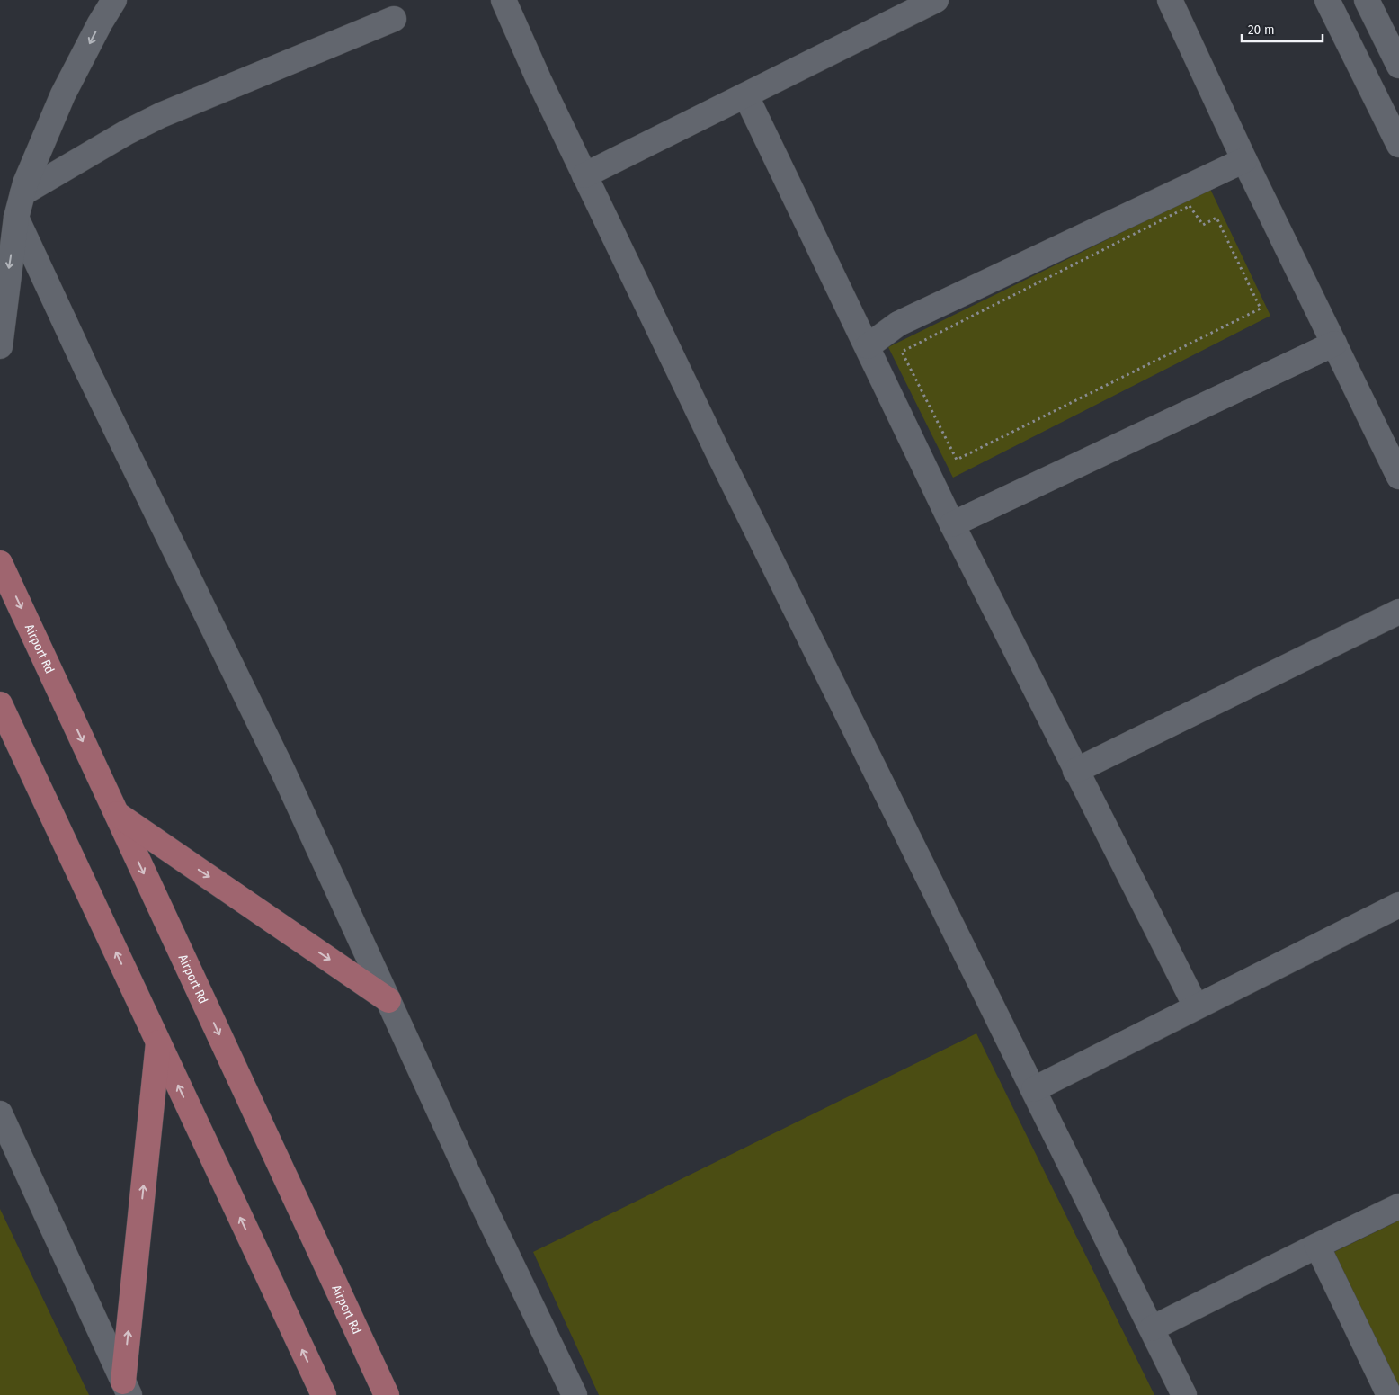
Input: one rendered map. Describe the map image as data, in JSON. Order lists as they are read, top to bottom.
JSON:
{
  "streets": {
    "main road": ["Airport Rd"]
  },
  "scale_bar": "20 m"
}
